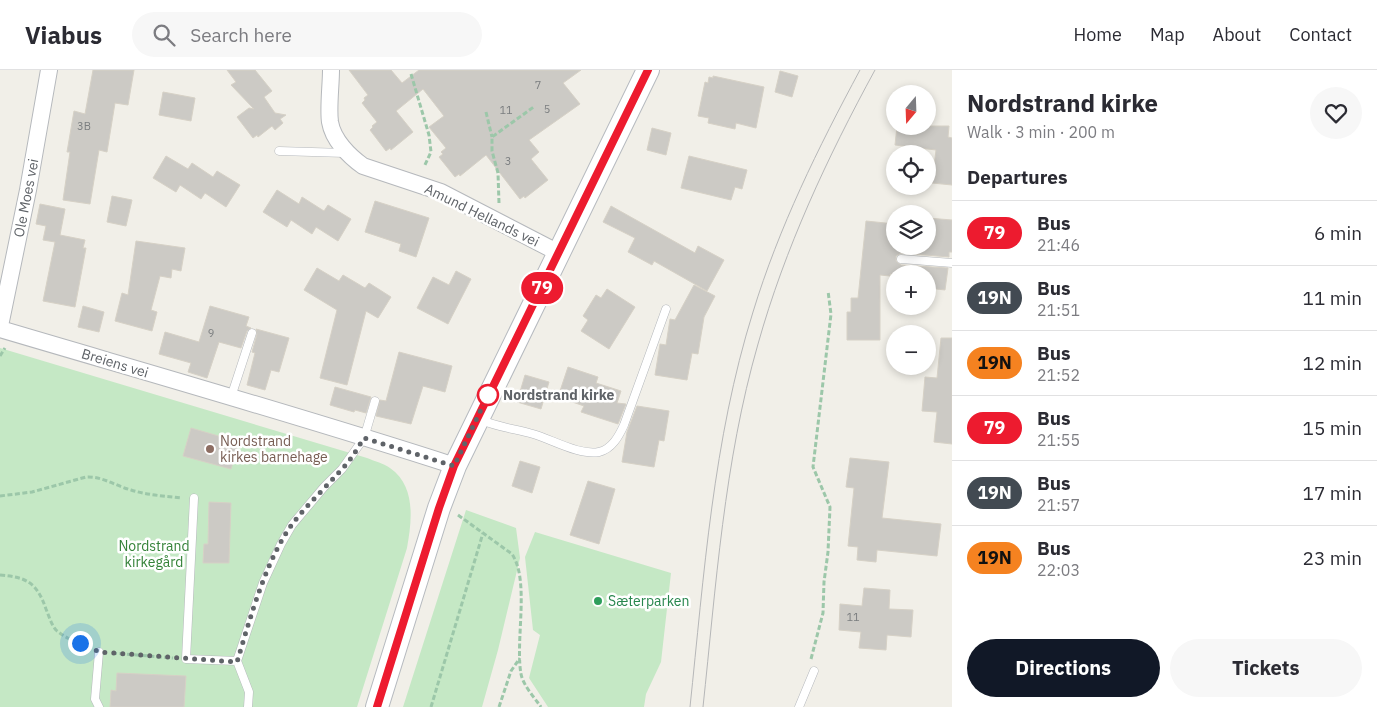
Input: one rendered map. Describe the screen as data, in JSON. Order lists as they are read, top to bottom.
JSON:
{
  "streets": {
    "street": ["Ole Moes vei", "Amund Hellands vei", "Breiens vei"]
  },
  "crossings": [
    ["Ole Moes vei", "Breiens vei"]
  ],
  "parks": ["Nordstrand kirkegård"],
  "places": ["Nordstrand kirke", "Nordstrand kirkes barnehage", "Sæterparken"],
  "lines": ["bus line 79"],
  "house_numbers": [
    "7",
    "5",
    "11",
    "3B",
    "3",
    "9",
    "11"
  ],
  "north": "bottom",
  "page": {
    "header": "Viabus",
    "search": "Search here",
    "nav": [
      "Home",
      "Map",
      "About",
      "Contact"
    ],
    "on_map": "79",
    "heading": [
      ["Nordstrand kirke", "Walk · 3 min · 200 m"],
      "Departures"
    ],
    "map_buttons": ["+", "−"],
    "list": [
      {
        "mark": "79",
        "name": "Bus",
        "note": "21:46",
        "value": "6 min"
      },
      {
        "mark": "19N",
        "name": "Bus",
        "note": "21:51",
        "value": "11 min"
      },
      {
        "mark": "19N",
        "name": "Bus",
        "note": "21:52",
        "value": "12 min"
      },
      {
        "mark": "79",
        "name": "Bus",
        "note": "21:55",
        "value": "15 min"
      },
      {
        "mark": "19N",
        "name": "Bus",
        "note": "21:57",
        "value": "17 min"
      },
      {
        "mark": "19N",
        "name": "Bus",
        "note": "22:03",
        "value": "23 min"
      }
    ],
    "buttons": ["Directions", "Tickets"]
  }
}
